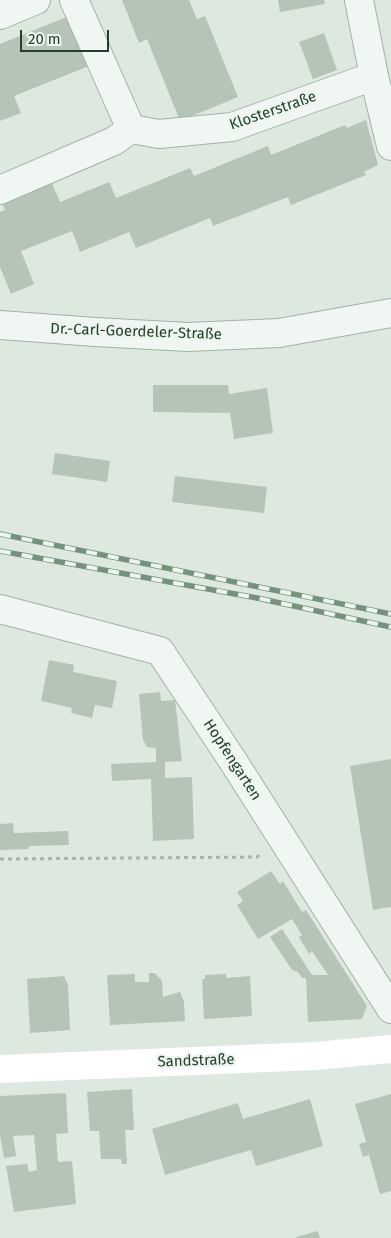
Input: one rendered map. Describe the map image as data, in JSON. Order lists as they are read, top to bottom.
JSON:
{
  "streets": {
    "main road": ["Sandstraße"],
    "street": ["Klosterstraße", "Dr.-Carl-Goerdeler-Straße", "Hopfengarten"]
  },
  "scale_bar": "20 m"
}
